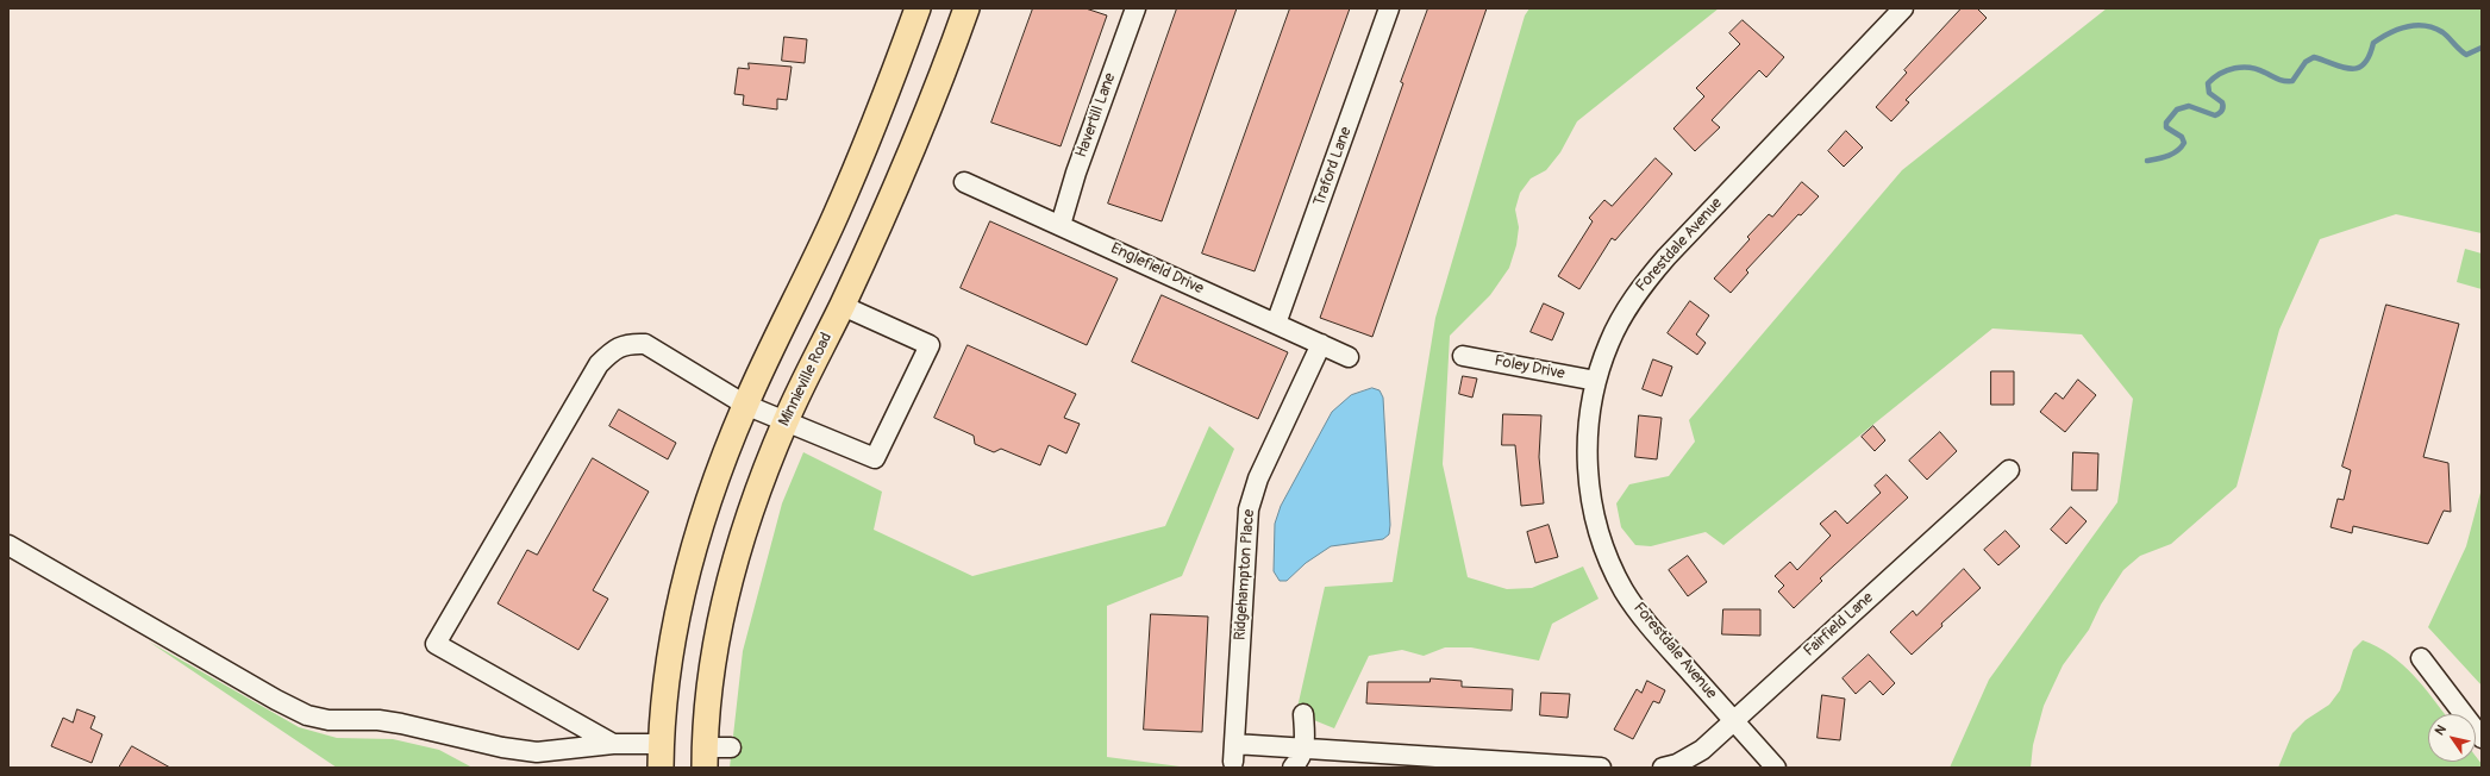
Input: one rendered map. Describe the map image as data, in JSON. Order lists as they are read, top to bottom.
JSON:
{
  "streets": {
    "main road": ["Minnieville Road"],
    "street": [
      "Havertill Lane",
      "Traford Lane",
      "Forestdale Avenue",
      "Englefield Drive",
      "Foley Drive",
      "Ridgehampton Place",
      "Fairfield Lane"
    ]
  },
  "crossings": [
    ["Havertill Lane", "Englefield Drive"],
    ["Traford Lane", "Englefield Drive"],
    ["Forestdale Avenue", "Foley Drive"],
    ["Forestdale Avenue", "Fairfield Lane"],
    ["Englefield Drive", "Ridgehampton Place"]
  ],
  "north": "top left"
}
